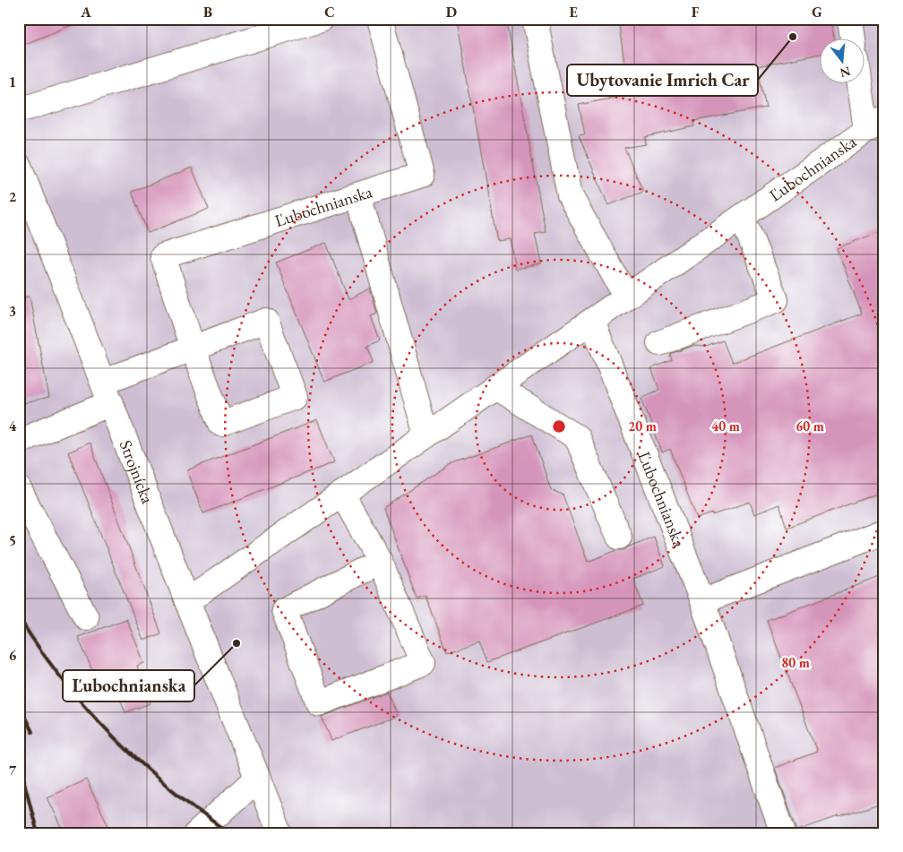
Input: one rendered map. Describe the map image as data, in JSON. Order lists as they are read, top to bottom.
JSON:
{
  "streets": {
    "street": ["Ľubochnianska", "Strojnícka"]
  },
  "crossings": [
    ["Ľubochnianska", "Strojnícka"]
  ],
  "places": ["Ubytovanie Imrich Car", "Ľubochnianska"],
  "north": "bottom",
  "grid": {
    "columns": [
      "A",
      "B",
      "C",
      "D",
      "E",
      "F",
      "G"
    ],
    "rows": [
      "1",
      "2",
      "3",
      "4",
      "5",
      "6",
      "7"
    ]
  },
  "rings": [
    "20 m",
    "40 m",
    "60 m",
    "80 m"
  ]
}
